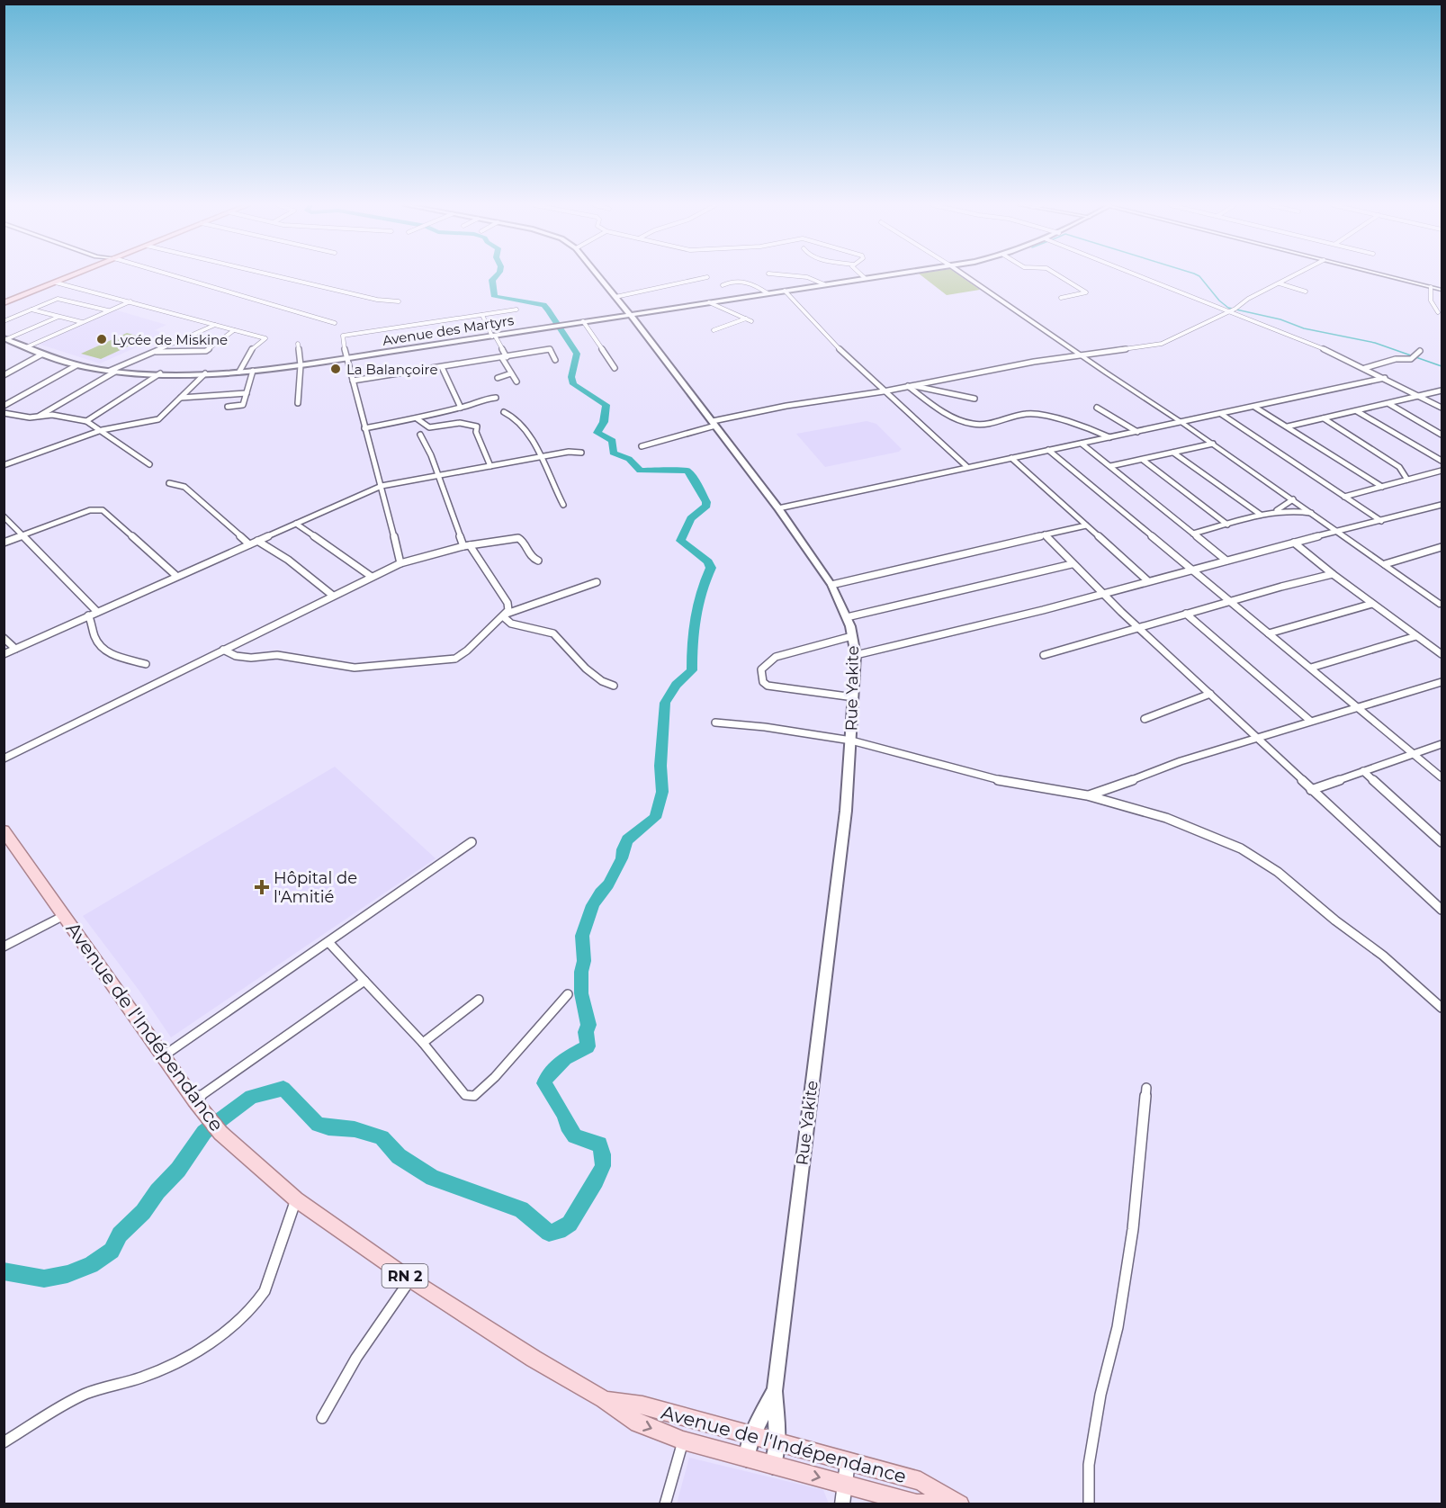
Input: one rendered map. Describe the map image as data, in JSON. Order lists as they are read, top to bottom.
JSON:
{
  "streets": {
    "main road": [
      "Avenue des Martyrs",
      "Rue Yakite",
      "Avenue de l'Indépendance",
      "RN 2"
    ]
  },
  "crossings": [
    ["Avenue des Martyrs", "Rue Yakite"],
    ["Rue Yakite", "Avenue de l'Indépendance"]
  ],
  "places": {
    "other": ["Lycée de Miskine", "La Balançoire"],
    "health": ["Hôpital de l'Amitié"]
  }
}
